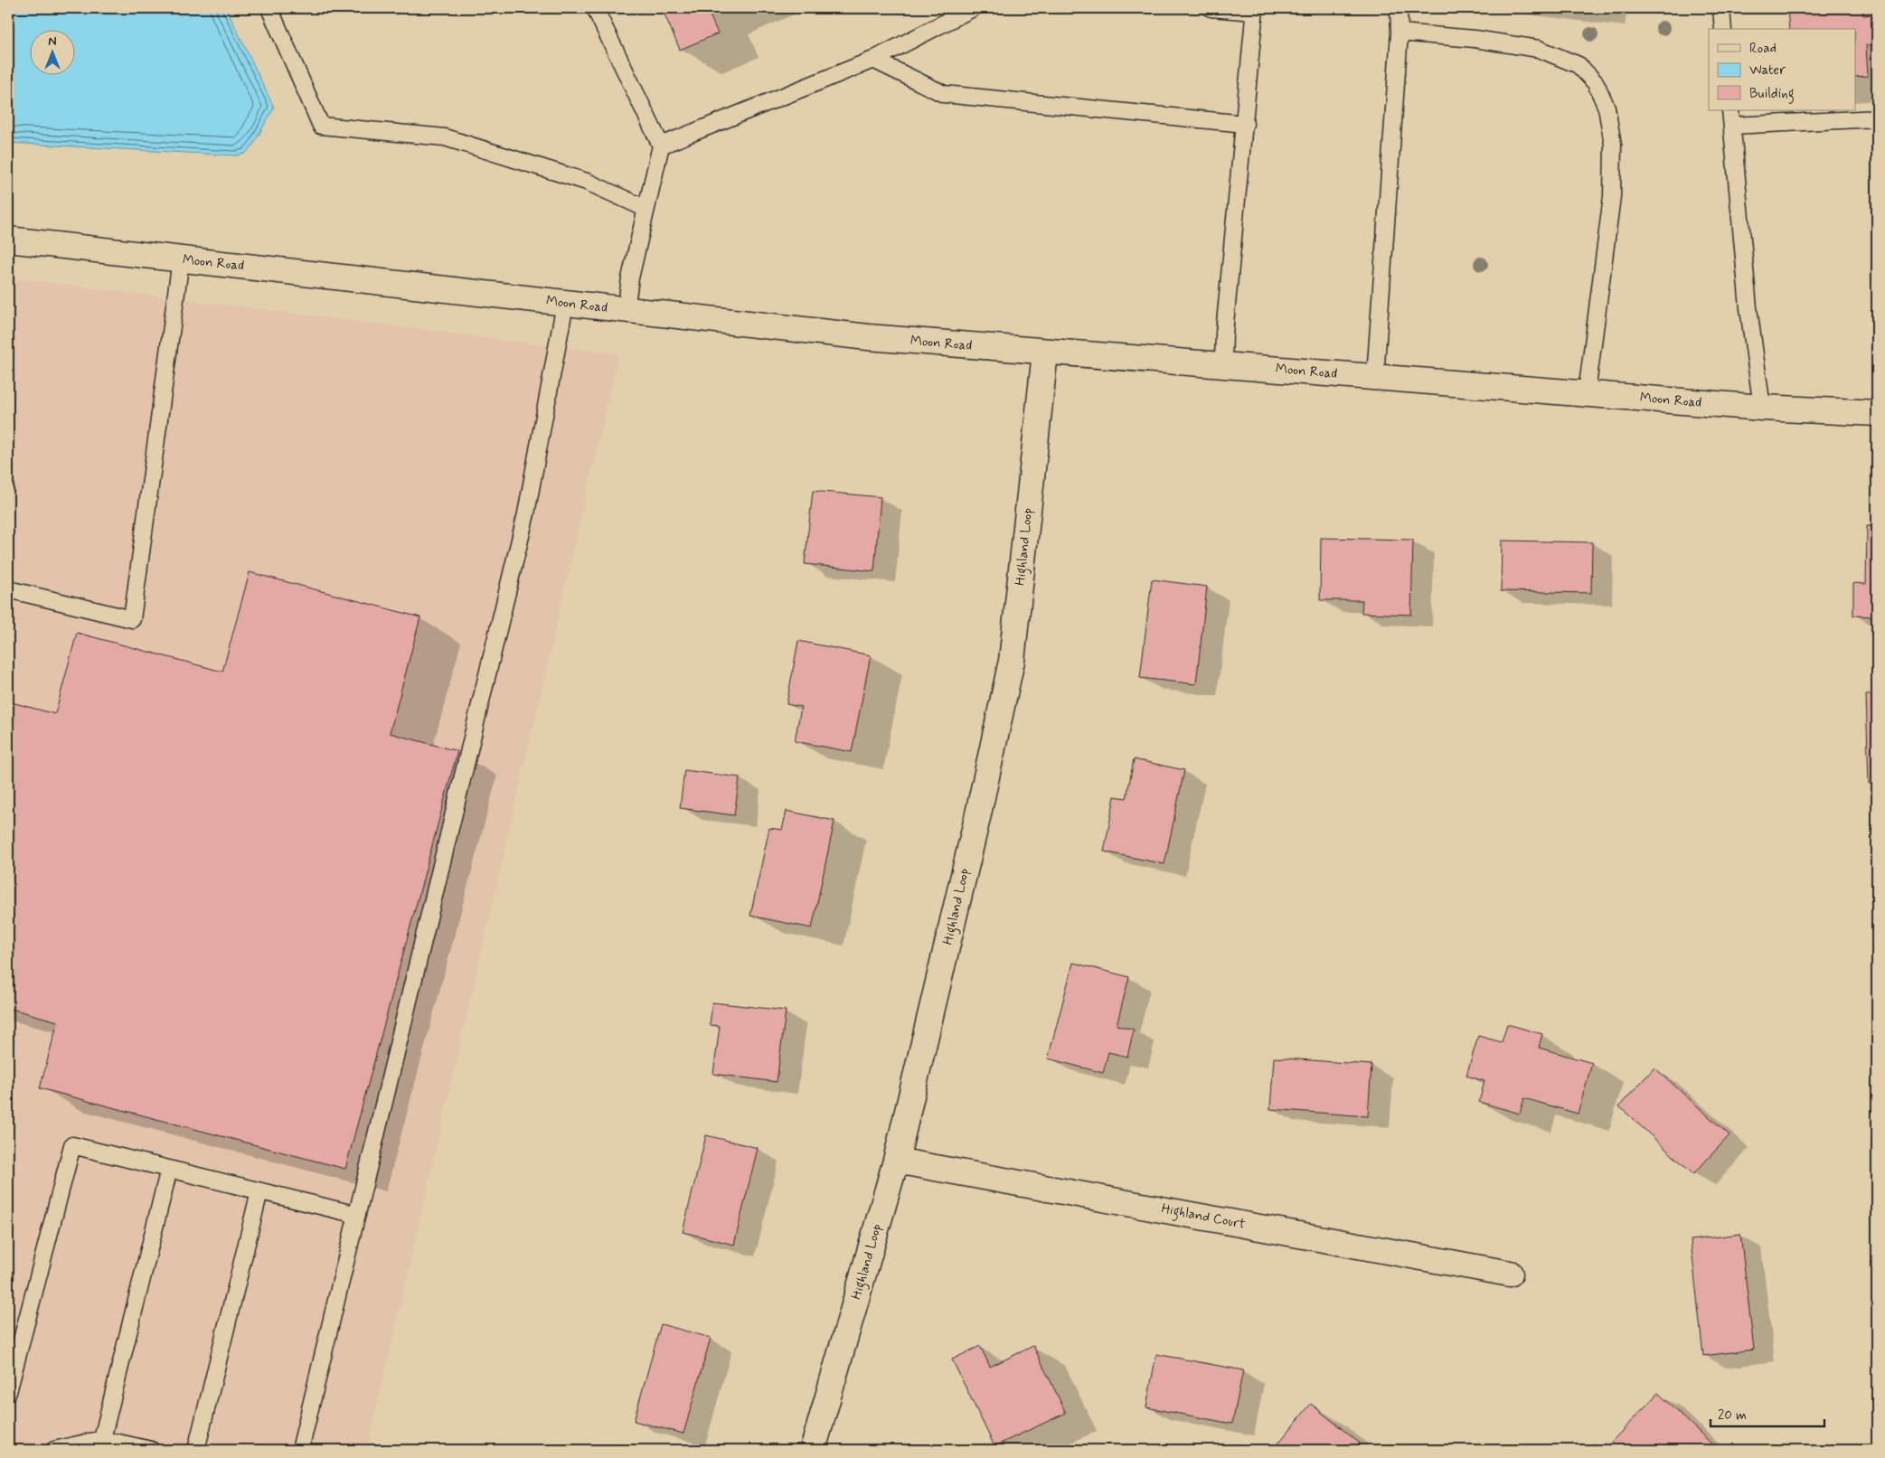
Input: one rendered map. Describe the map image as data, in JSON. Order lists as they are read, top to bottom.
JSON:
{
  "streets": {
    "street": ["Moon Road", "Highland Loop", "Highland Court"]
  },
  "crossings": [
    ["Moon Road", "Highland Loop"],
    ["Highland Loop", "Highland Court"]
  ],
  "legend": ["Road", "Water", "Building"],
  "scale_bar": "20 m",
  "north": "top"
}
